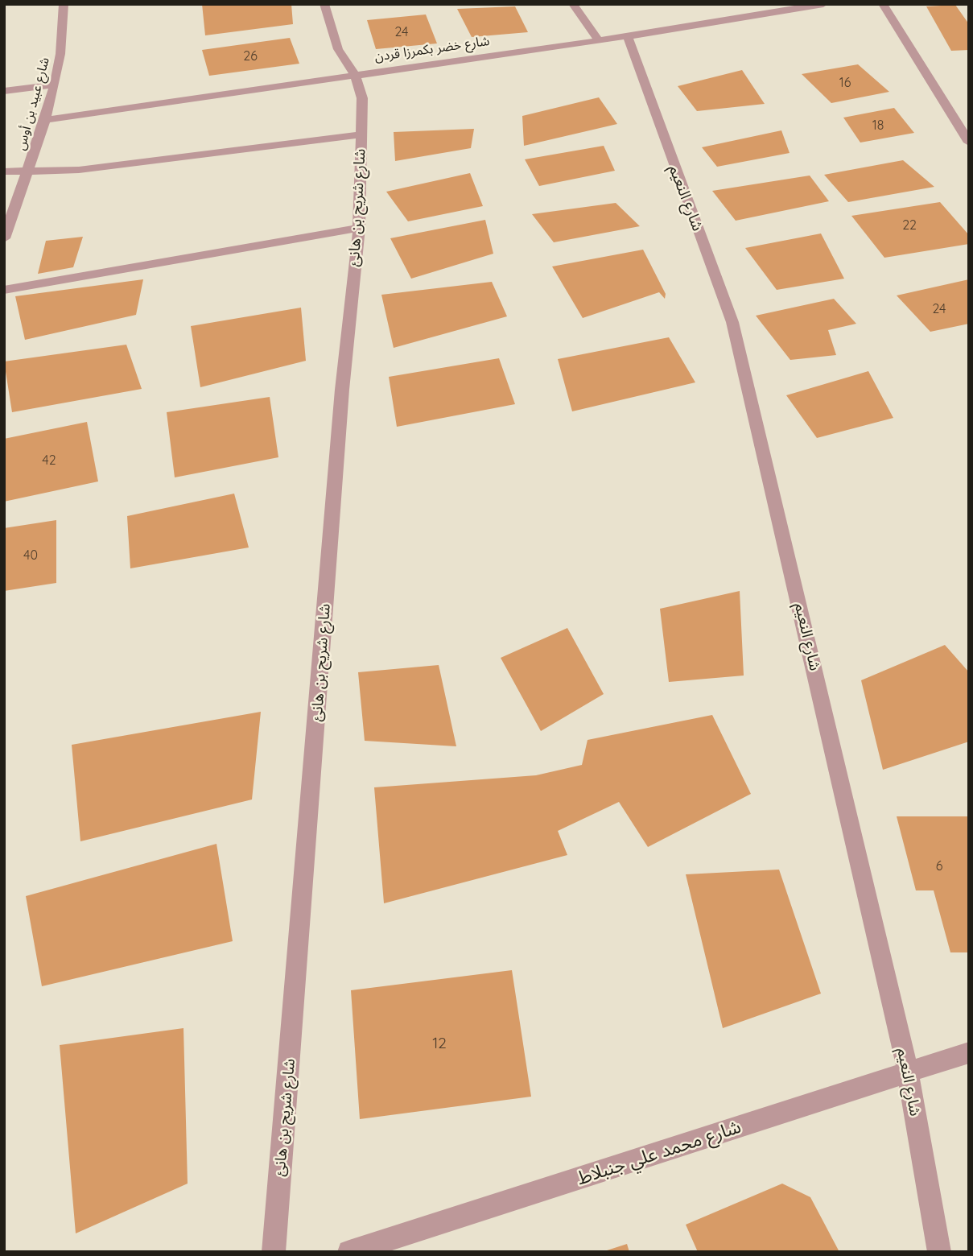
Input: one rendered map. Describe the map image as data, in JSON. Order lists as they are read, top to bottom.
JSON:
{
  "streets": {
    "street": [
      "شارع خضر بكمرزا قردن",
      "شارع عبيد بن أوس",
      "شارع النعيم",
      "شارع شريح بن هانئ",
      "شارع محمد علي جنبلاط"
    ]
  },
  "crossings": [
    ["شارع خضر بكمرزا قردن", "شارع عبيد بن أوس"],
    ["شارع خضر بكمرزا قردن", "شارع النعيم"],
    ["شارع خضر بكمرزا قردن", "شارع شريح بن هانئ"],
    ["شارع النعيم", "شارع محمد علي جنبلاط"]
  ],
  "house_numbers": [
    "24",
    "26",
    "16",
    "18",
    "22",
    "24",
    "42",
    "40",
    "6",
    "12"
  ]
}
